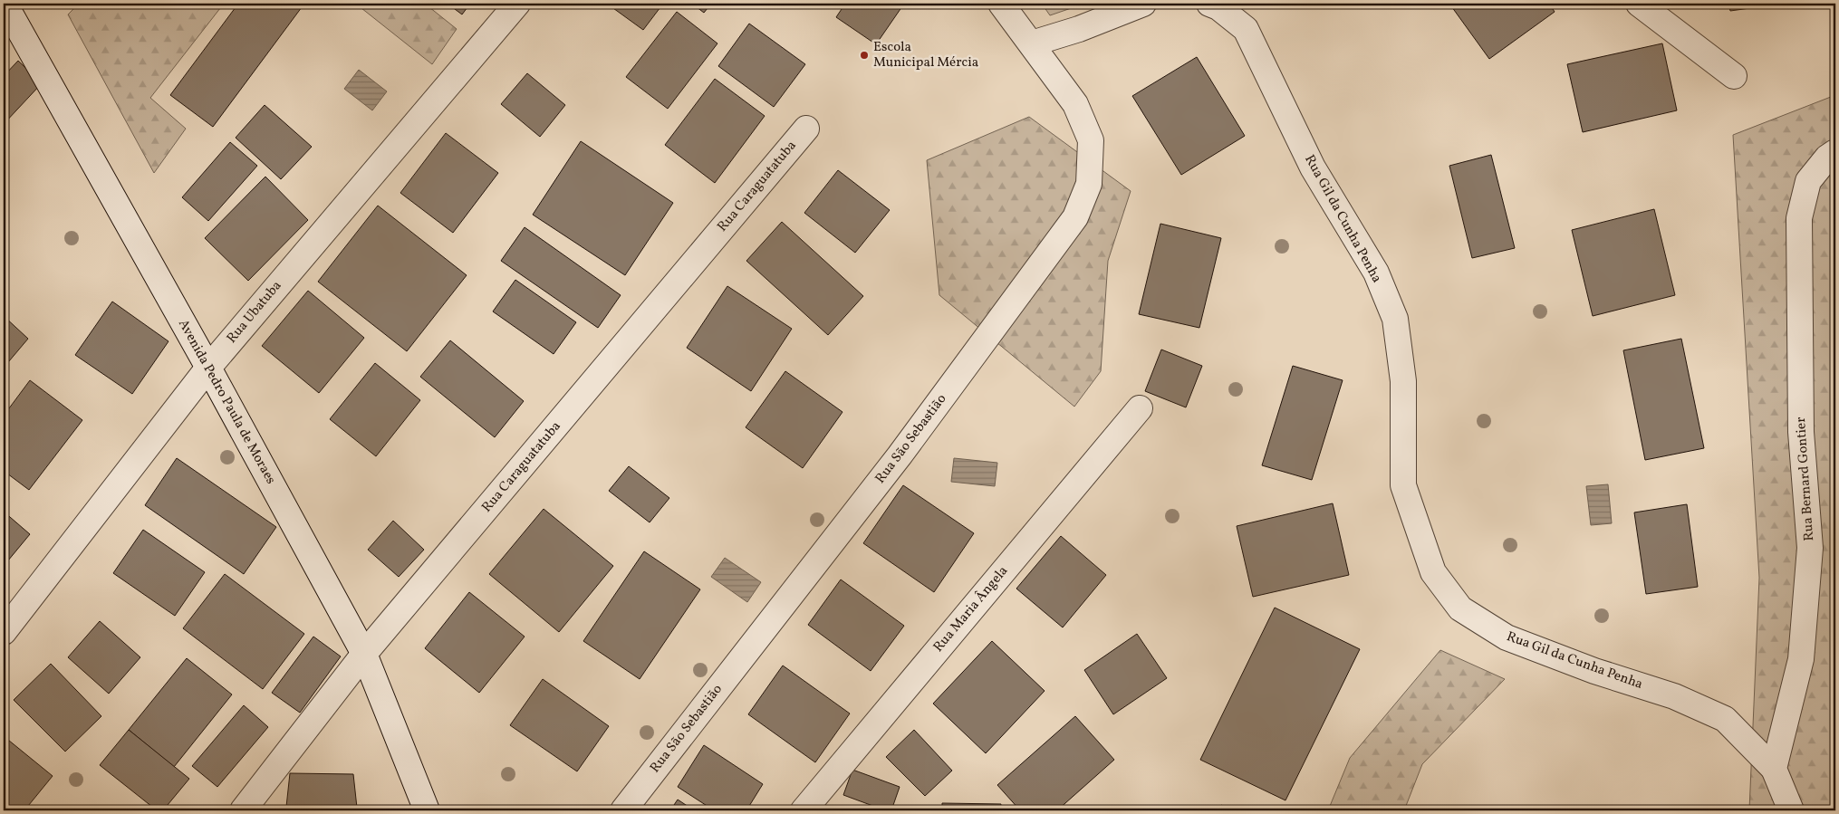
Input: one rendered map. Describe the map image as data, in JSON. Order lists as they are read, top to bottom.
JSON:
{
  "streets": {
    "street": [
      "Rua Caraguatatuba",
      "Rua Gil da Cunha Penha",
      "Rua Ubatuba",
      "Avenida Pedro Paula de Moraes",
      "Rua São Sebastião",
      "Rua Bernard Gontier",
      "Rua Maria Ângela"
    ]
  },
  "crossings": [
    ["Rua Caraguatatuba", "Avenida Pedro Paula de Moraes"],
    ["Rua Gil da Cunha Penha", "Rua Bernard Gontier"],
    ["Rua Ubatuba", "Avenida Pedro Paula de Moraes"]
  ],
  "places": ["Escola Municipal Mércia"]
}
